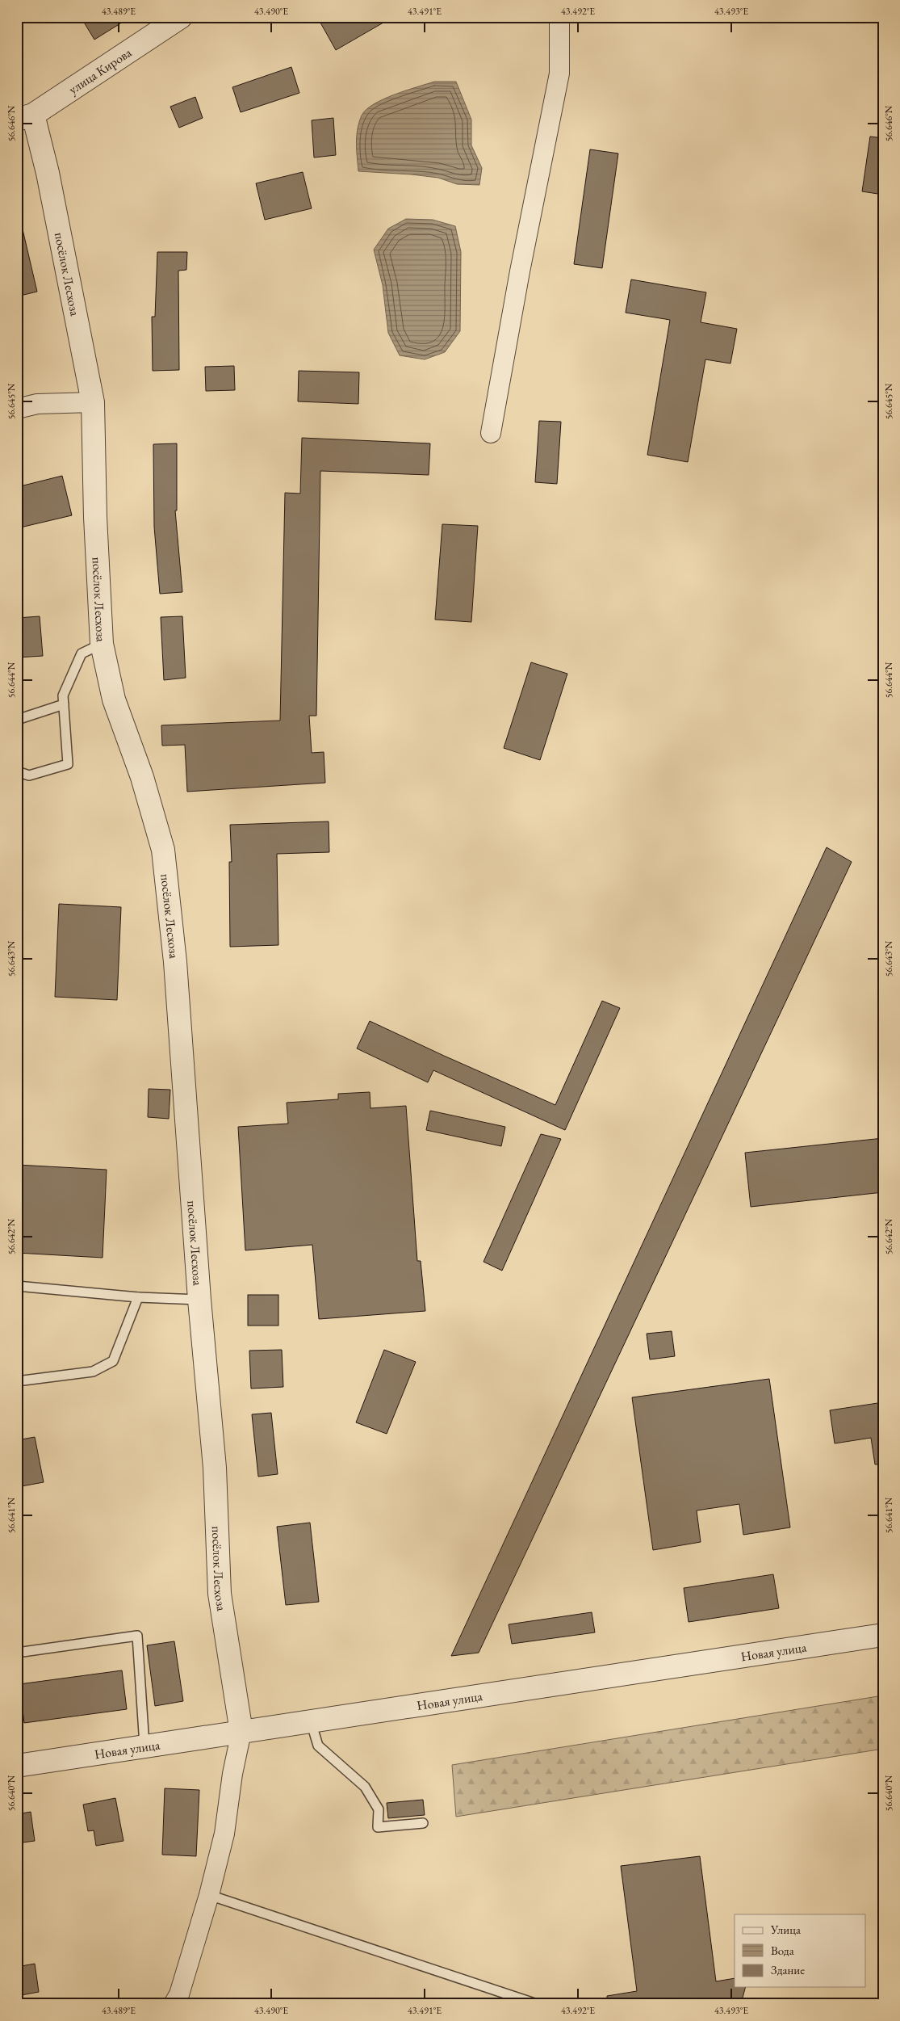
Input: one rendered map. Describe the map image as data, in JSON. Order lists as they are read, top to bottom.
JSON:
{
  "streets": {
    "street": ["улица Кирова", "посёлок Лесхоза", "Новая улица"]
  },
  "crossings": [
    ["улица Кирова", "посёлок Лесхоза"],
    ["посёлок Лесхоза", "Новая улица"]
  ],
  "legend": ["Улица", "Вода", "Здание"],
  "coordinates": [
    "43.489°E",
    "43.490°E",
    "43.491°E",
    "43.492°E",
    "43.493°E",
    "56.646°N",
    "56.645°N",
    "56.644°N",
    "56.643°N",
    "56.642°N",
    "56.641°N",
    "56.640°N"
  ]
}
